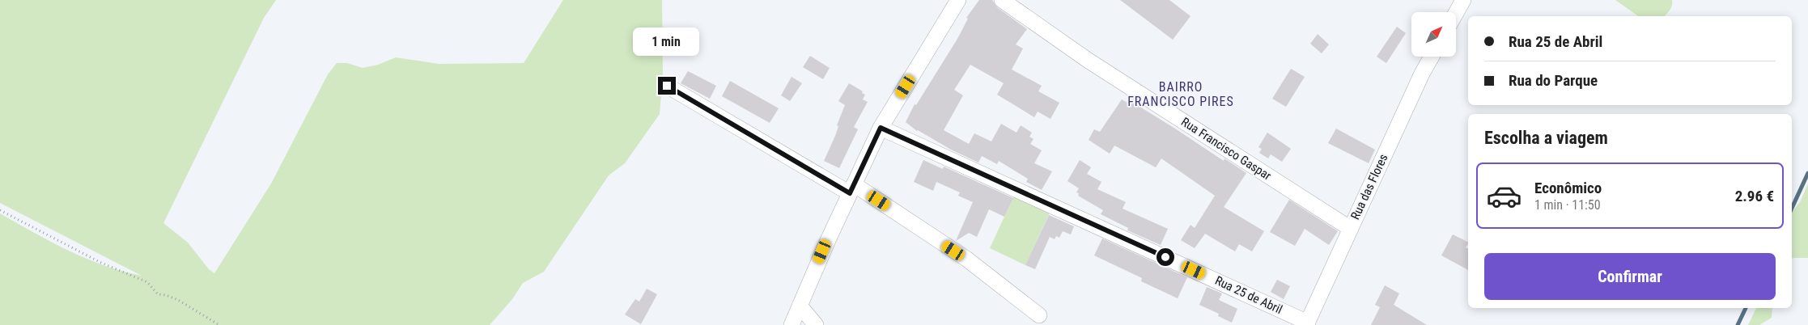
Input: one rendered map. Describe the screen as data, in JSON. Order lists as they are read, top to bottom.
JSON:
{
  "streets": {
    "street": ["Rua Francisco Gaspar", "Rua das Flores", "Rua 25 de Abril"]
  },
  "crossings": [
    ["Rua Francisco Gaspar", "Rua das Flores"],
    ["Rua das Flores", "Rua 25 de Abril"]
  ],
  "districts": ["BAIRRO FRANCISCO PIRES"],
  "north": "top right",
  "page": {
    "banner": ["Rua 25 de Abril", "Rua do Parque"],
    "bubble": "1 min",
    "heading": "Escolha a viagem",
    "list": [
      {
        "name": "Econômico",
        "note": "1 min · 11:50",
        "value": "2.96 €"
      }
    ],
    "buttons": "Confirmar"
  }
}
